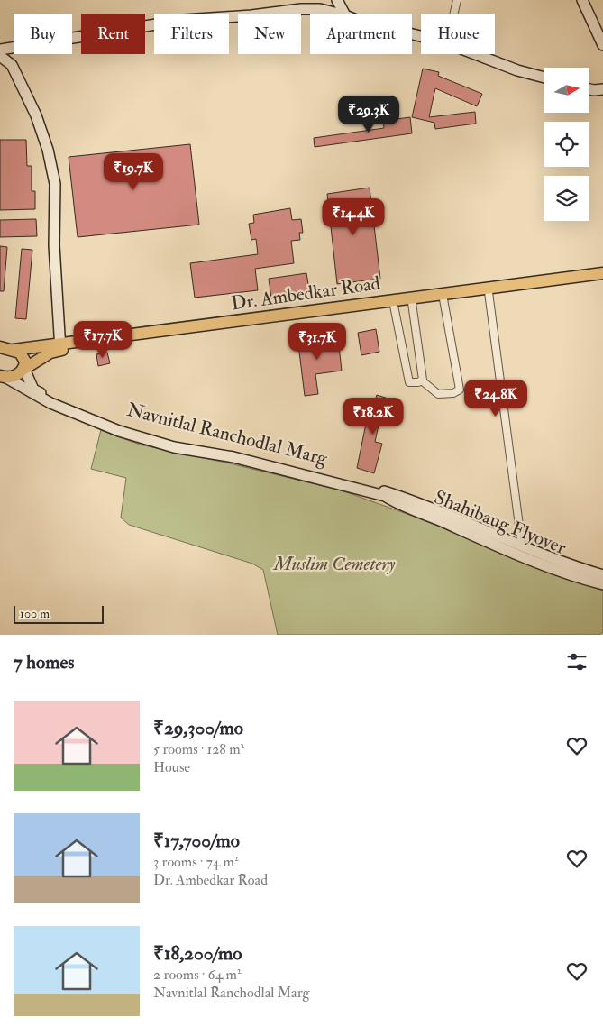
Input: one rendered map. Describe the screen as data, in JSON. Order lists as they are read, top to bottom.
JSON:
{
  "streets": {
    "main road": ["Dr. Ambedkar Road"],
    "street": ["Navnitlal Ranchodlal Marg", "Shahibaug Flyover"]
  },
  "crossings": [
    ["Dr. Ambedkar Road", "Navnitlal Ranchodlal Marg"],
    ["Navnitlal Ranchodlal Marg", "Shahibaug Flyover"]
  ],
  "parks": ["Muslim Cemetery"],
  "scale_bar": "100 m",
  "north": "right",
  "page": {
    "chip": [
      "Buy",
      "Rent",
      "Filters",
      "New",
      "Apartment",
      "House"
    ],
    "price": [
      "₹29.3K",
      "₹19.7K",
      "₹14.4K",
      "₹17.7K",
      "₹31.7K",
      "₹24.8K",
      "₹18.2K"
    ],
    "scale": "100 m",
    "heading": "7 homes",
    "list": [
      {
        "name": "₹29,300/mo",
        "note": "5 rooms · 128 m² · House"
      },
      {
        "name": "₹17,700/mo",
        "note": "3 rooms · 74 m² · Dr. Ambedkar Road"
      },
      {
        "name": "₹18,200/mo",
        "note": "2 rooms · 64 m² · Navnitlal Ranchodlal Marg"
      }
    ]
  }
}
